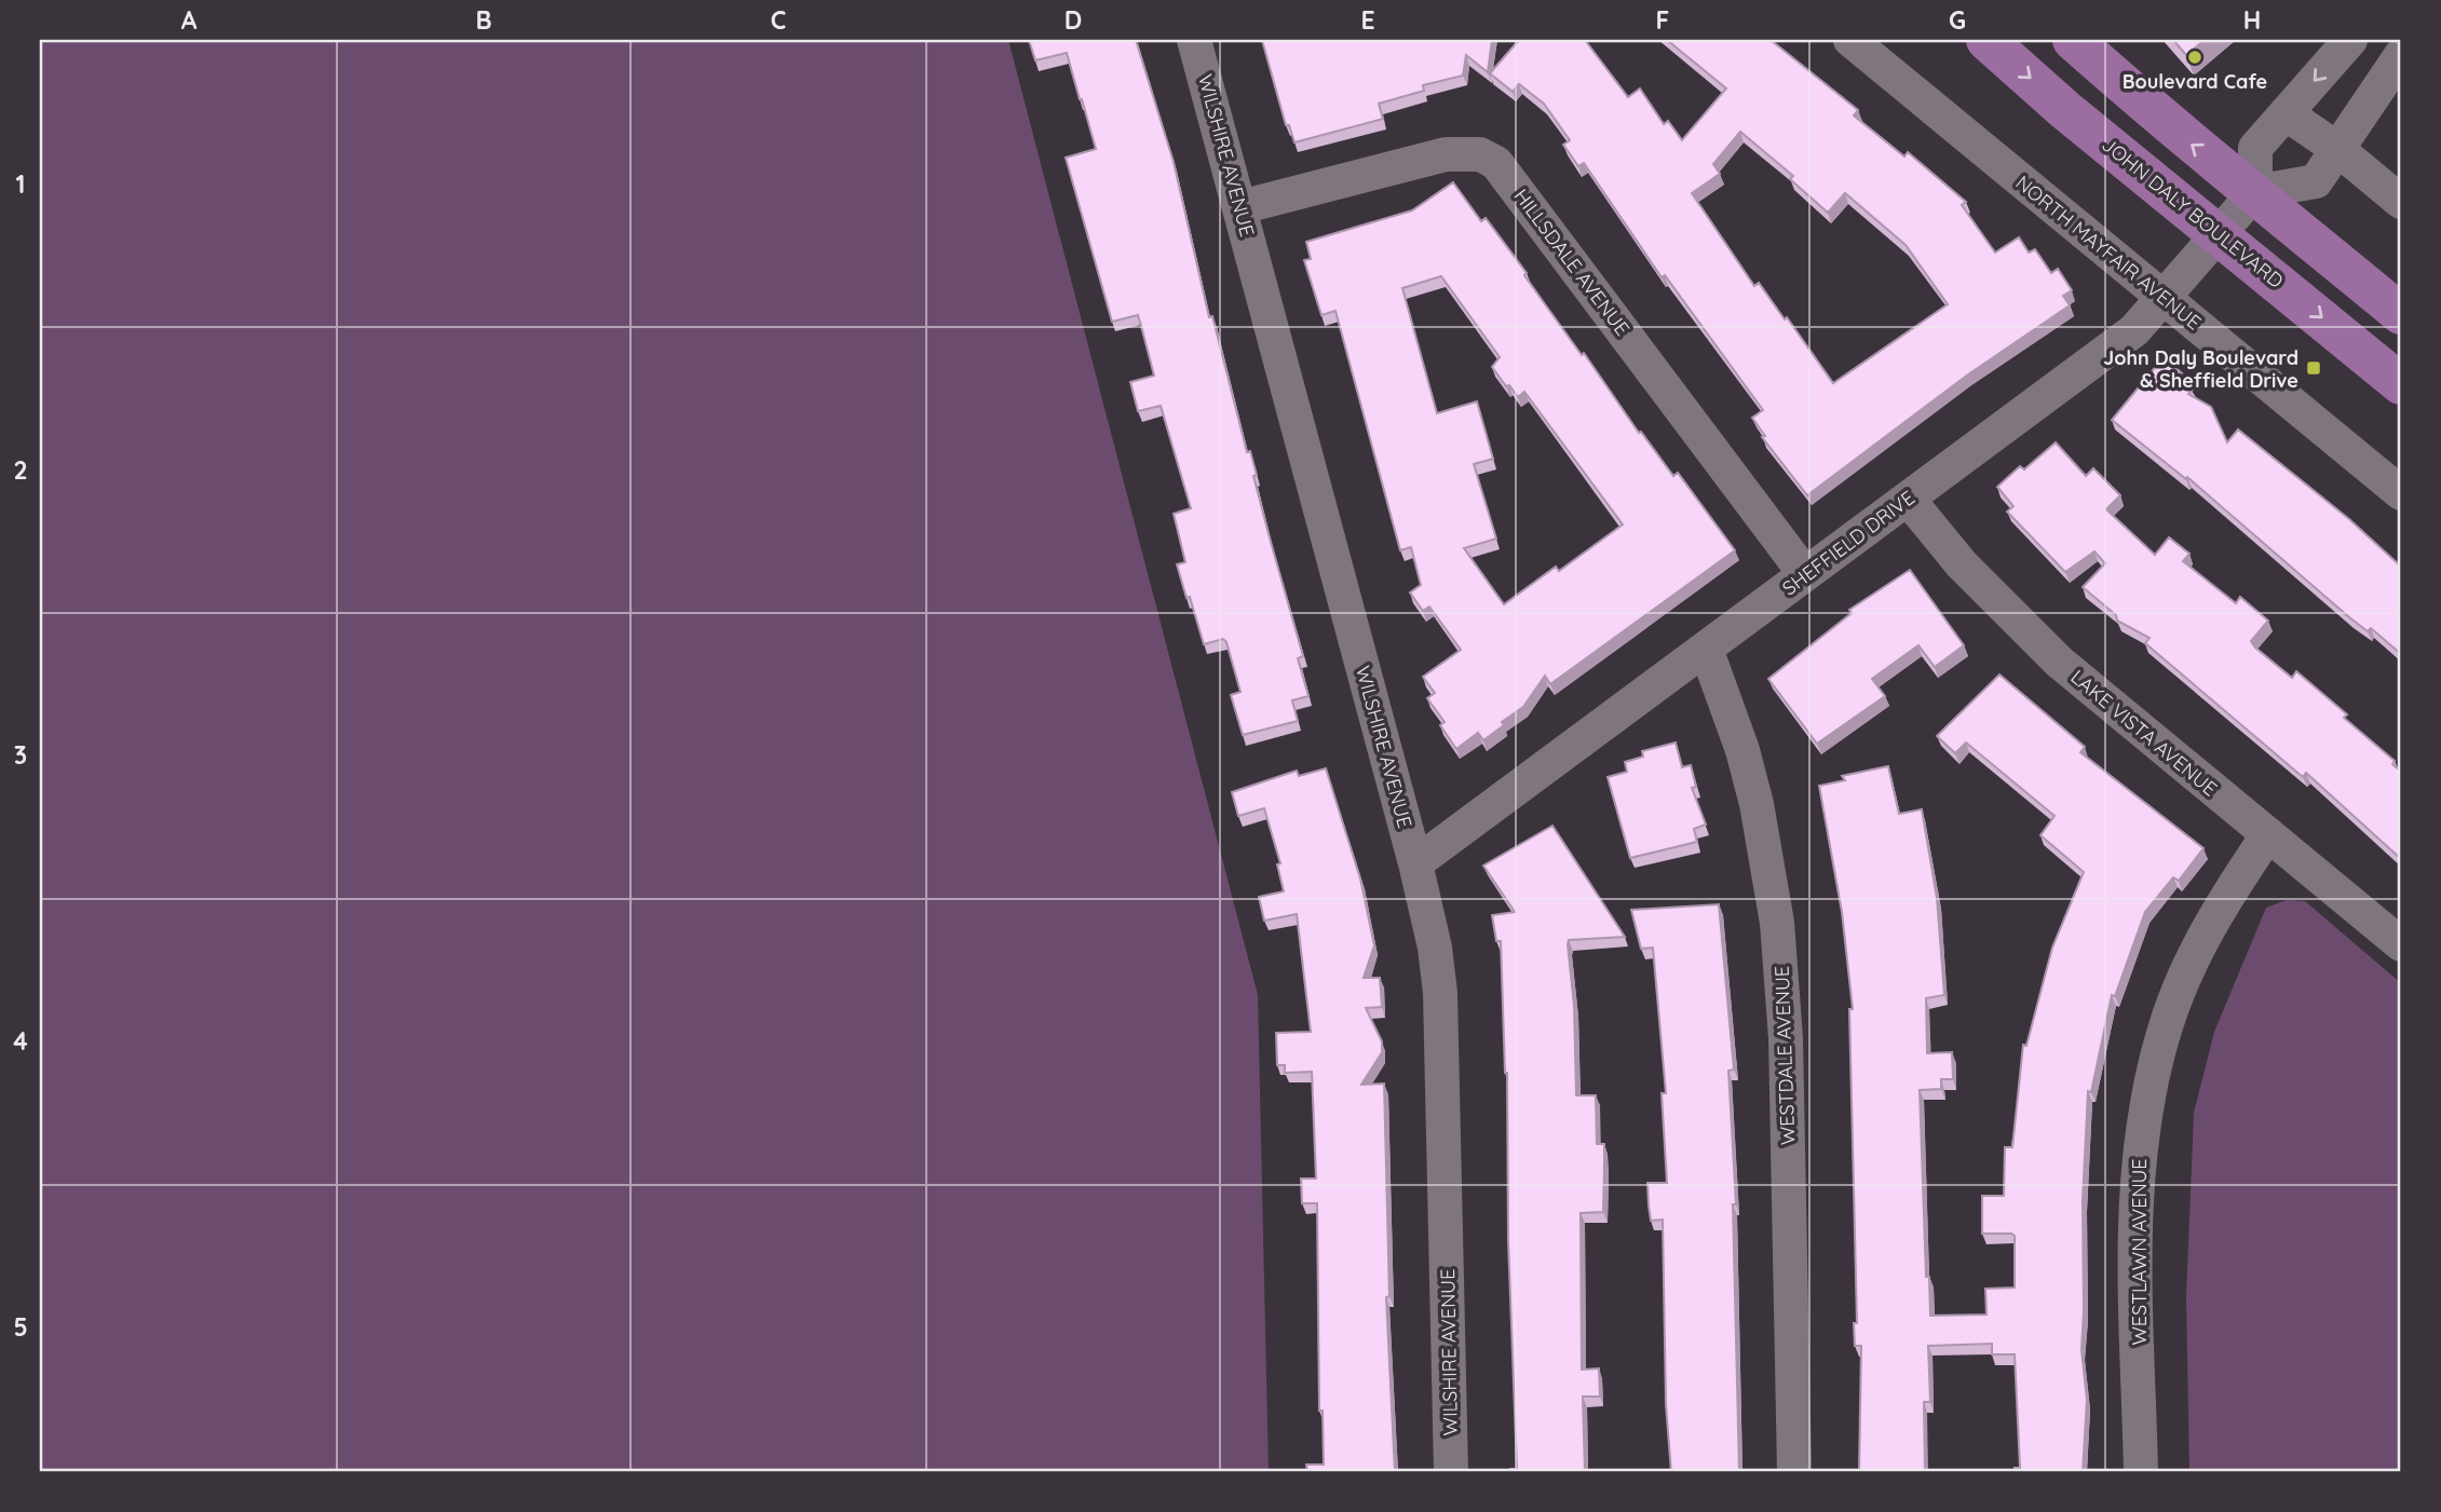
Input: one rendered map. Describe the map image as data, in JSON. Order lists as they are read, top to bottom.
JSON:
{
  "streets": {
    "main road": ["JOHN DALY BOULEVARD"],
    "street": [
      "WILSHIRE AVENUE",
      "NORTH MAYFAIR AVENUE",
      "HILLSDALE AVENUE",
      "SHEFFIELD DRIVE",
      "LAKE VISTA AVENUE",
      "WESTDALE AVENUE",
      "WESTLAWN AVENUE"
    ]
  },
  "crossings": [
    ["WILSHIRE AVENUE", "HILLSDALE AVENUE"],
    ["WILSHIRE AVENUE", "SHEFFIELD DRIVE"],
    ["JOHN DALY BOULEVARD", "SHEFFIELD DRIVE"],
    ["NORTH MAYFAIR AVENUE", "SHEFFIELD DRIVE"],
    ["HILLSDALE AVENUE", "SHEFFIELD DRIVE"],
    ["SHEFFIELD DRIVE", "LAKE VISTA AVENUE"],
    ["SHEFFIELD DRIVE", "WESTDALE AVENUE"],
    ["LAKE VISTA AVENUE", "WESTLAWN AVENUE"]
  ],
  "places": {
    "other": ["Boulevard Cafe"],
    "transit": ["John Daly Boulevard & Sheffield Drive"]
  },
  "grid": {
    "columns": [
      "A",
      "B",
      "C",
      "D",
      "E",
      "F",
      "G",
      "H"
    ],
    "rows": [
      "1",
      "2",
      "3",
      "4",
      "5"
    ]
  }
}
